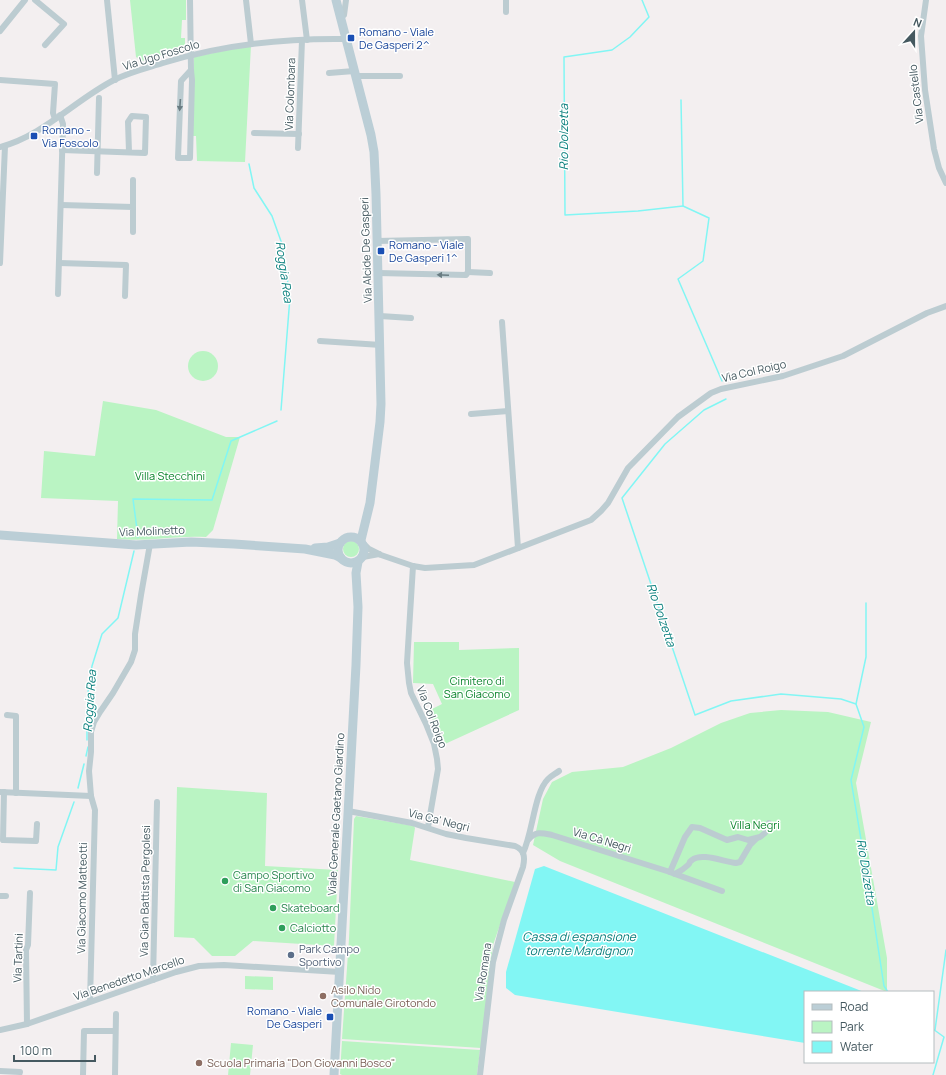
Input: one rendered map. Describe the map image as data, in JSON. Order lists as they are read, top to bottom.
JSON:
{
  "streets": {
    "main road": ["Via Alcide De Gasperi", "Via Molinetto", "Viale Generale Gaetano Giardino"],
    "street": [
      "Via Ugo Foscolo",
      "Via Colombara",
      "Via Castello",
      "Via Col Roigo",
      "Via Ca' Negri",
      "Via Cà Negri",
      "Via Gian Battista Pergolesi",
      "Via Giacomo Matteotti",
      "Via Tartini",
      "Via Romana",
      "Via Benedetto Marcello"
    ]
  },
  "crossings": [
    ["Via Ugo Foscolo", "Via Colombara"],
    ["Via Ugo Foscolo", "Via Alcide De Gasperi"],
    ["Via Alcide De Gasperi", "Via Col Roigo"],
    ["Via Alcide De Gasperi", "Via Molinetto"],
    ["Via Alcide De Gasperi", "Viale Generale Gaetano Giardino"],
    ["Via Col Roigo", "Via Molinetto"],
    ["Via Col Roigo", "Viale Generale Gaetano Giardino"],
    ["Via Col Roigo", "Via Ca' Negri"],
    ["Via Molinetto", "Viale Generale Gaetano Giardino"],
    ["Via Molinetto", "Via Giacomo Matteotti"],
    ["Viale Generale Gaetano Giardino", "Via Ca' Negri"],
    ["Viale Generale Gaetano Giardino", "Via Benedetto Marcello"],
    ["Via Ca' Negri", "Via Romana"],
    ["Via Gian Battista Pergolesi", "Via Benedetto Marcello"],
    ["Via Giacomo Matteotti", "Via Benedetto Marcello"],
    ["Via Tartini", "Via Benedetto Marcello"]
  ],
  "water": ["Rio Dolzetta", "Roggia Rea", "Cassa di espansione torrente Mardignon"],
  "parks": ["Villa Stecchini", "Cimitero di San Giacomo", "Villa Negri"],
  "places": {
    "transit": [
      "Romano - Viale De Gasperi 2^",
      "Romano - Via Foscolo",
      "Romano - Viale De Gasperi 1^",
      "Romano - Viale De Gasperi"
    ],
    "other": [
      "Campo Sportivo di San Giacomo",
      "Skateboard",
      "Calciotto",
      "Park Campo Sportivo",
      "Asilo Nido Comunale Girotondo",
      "Scuola Primaria \"Don Giovanni Bosco\""
    ]
  },
  "legend": ["Road", "Park", "Water"],
  "scale_bar": "100 m",
  "north": "top"
}
